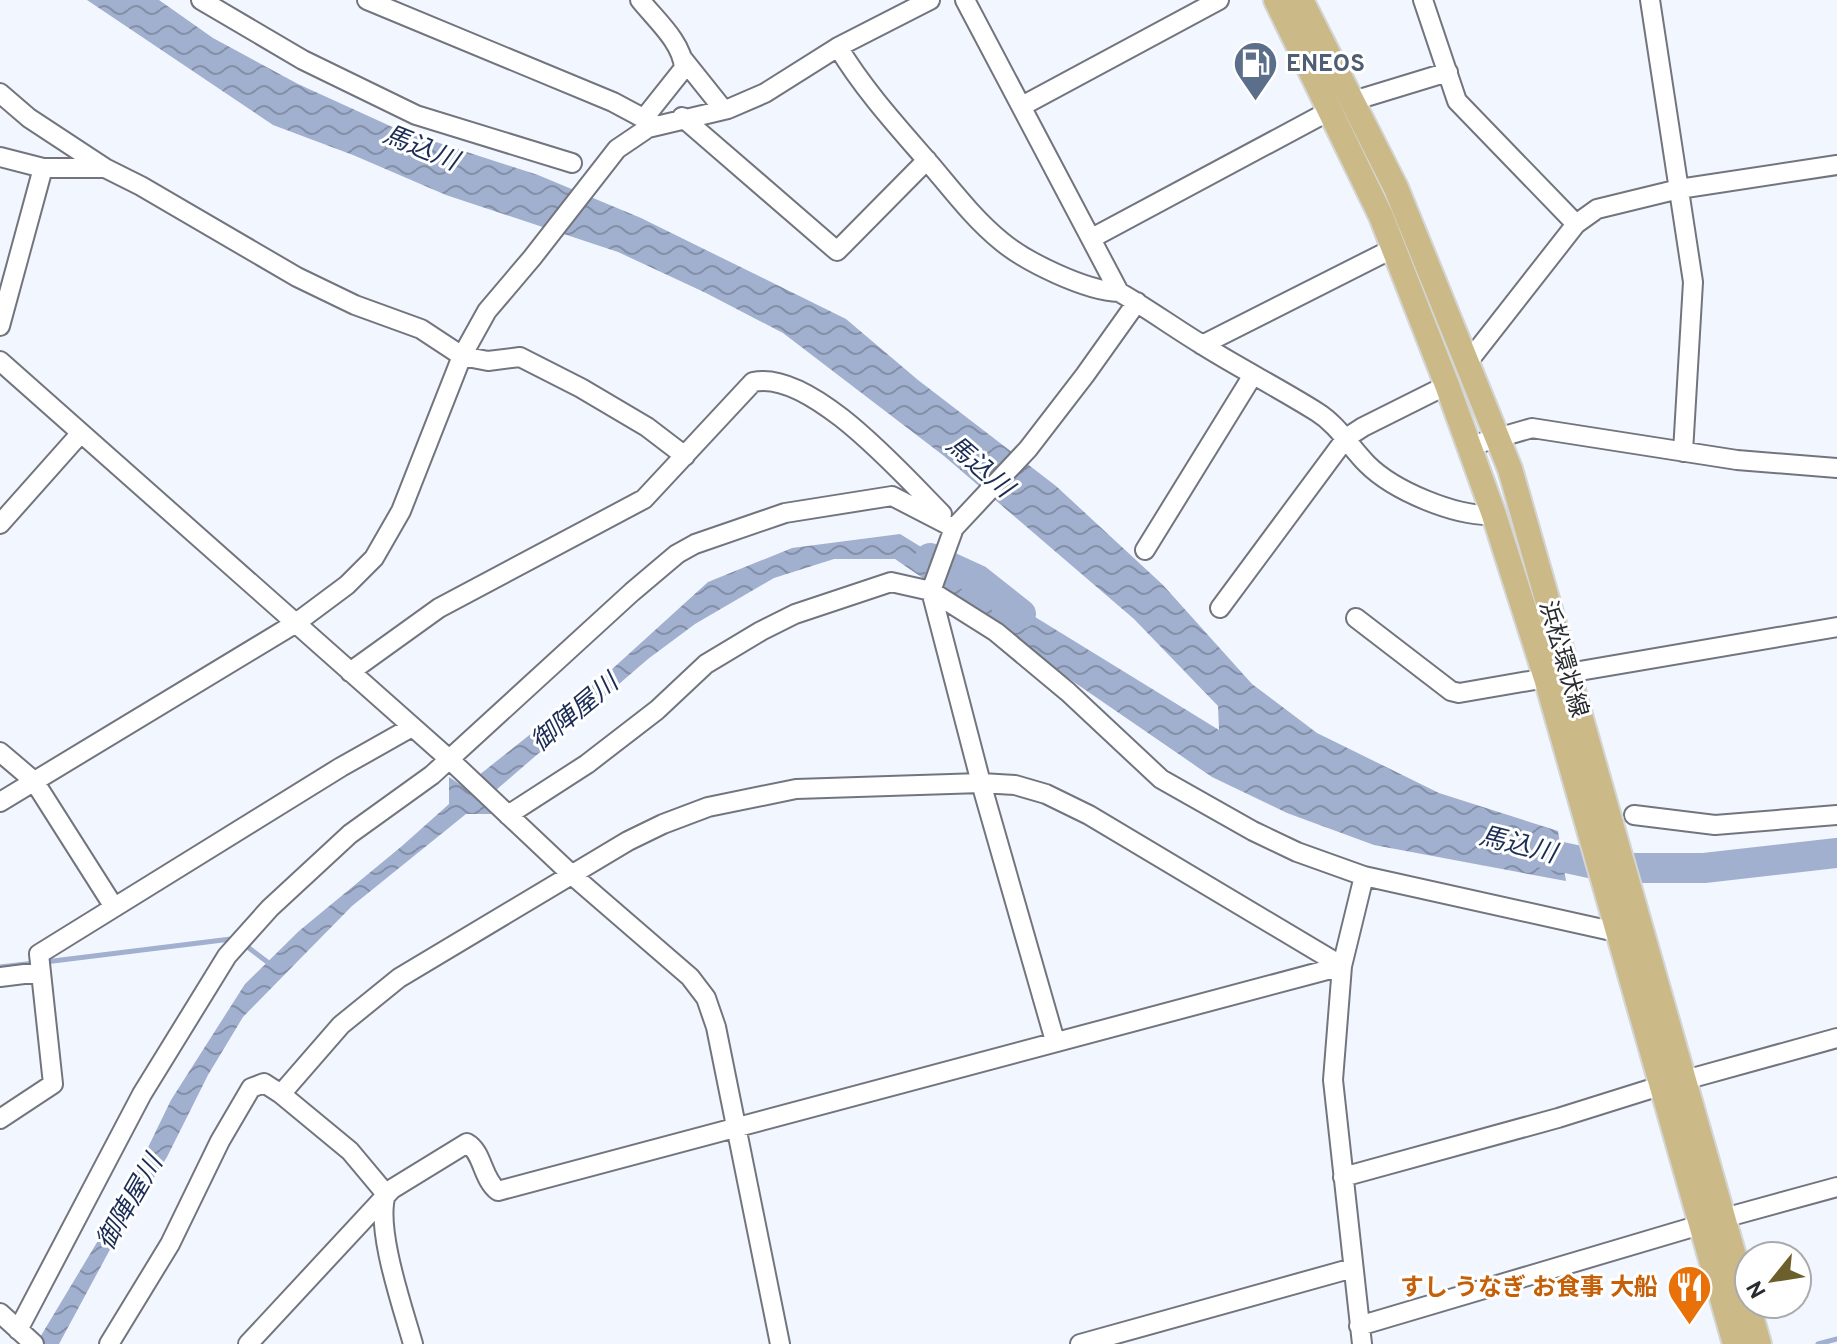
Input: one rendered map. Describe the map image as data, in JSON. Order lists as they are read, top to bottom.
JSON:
{
  "streets": {
    "main road": ["浜松環状線"]
  },
  "water": ["馬込川", "御陣屋川"],
  "places": {
    "fuel station": ["ENEOS"],
    "restaurant": ["すし うなぎ お食事 大船"]
  },
  "north": "bottom left"
}
